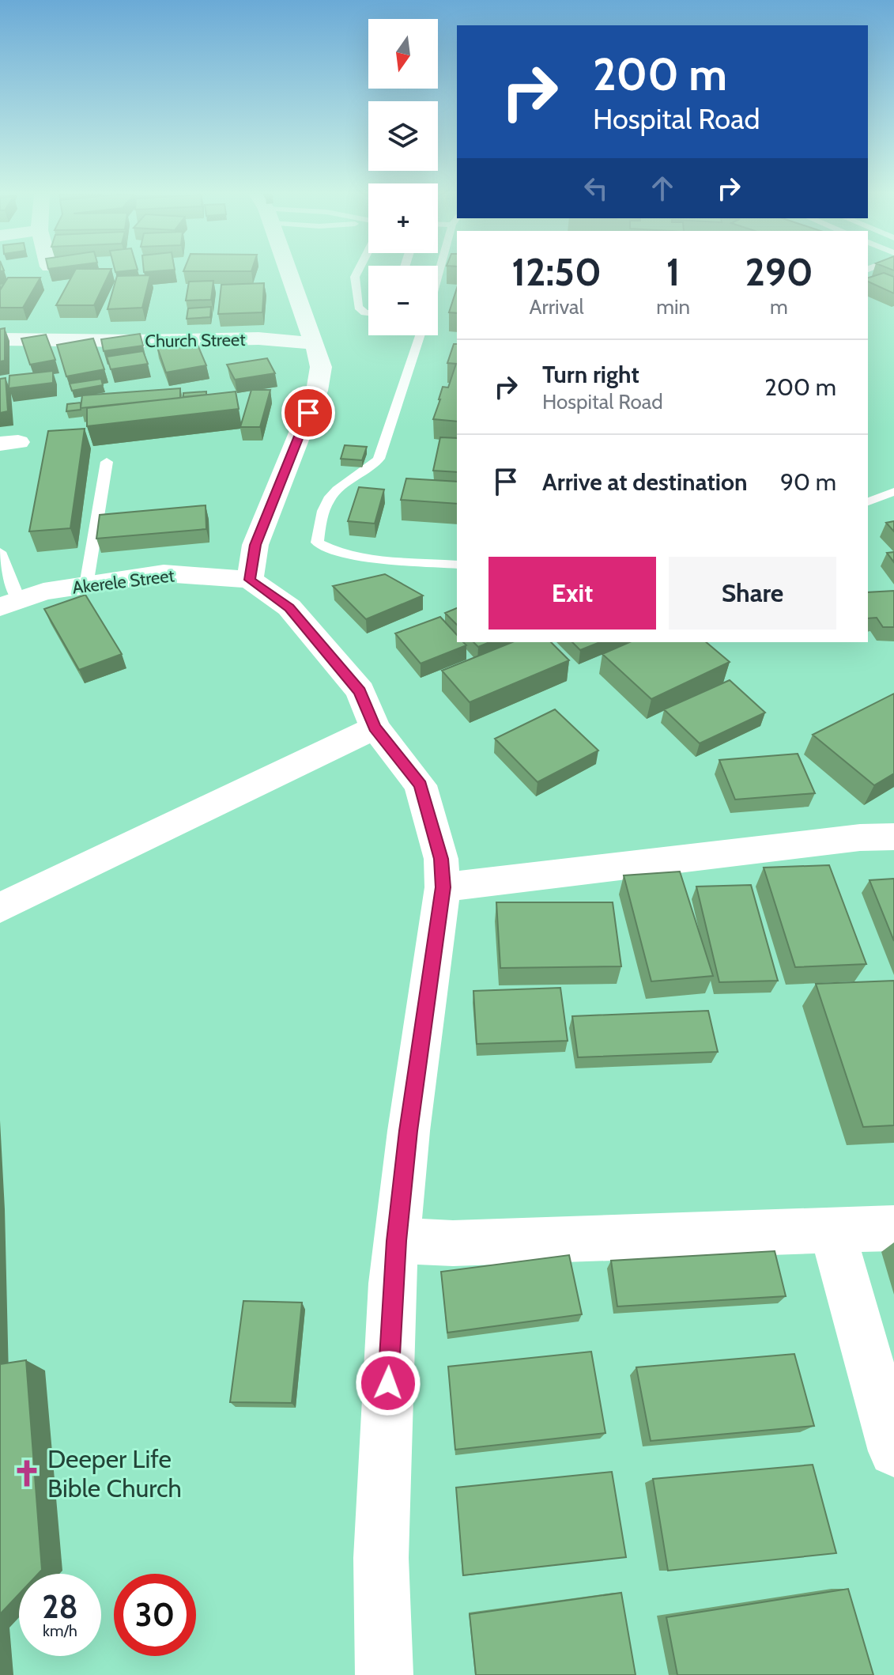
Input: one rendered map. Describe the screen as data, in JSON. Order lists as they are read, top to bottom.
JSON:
{
  "streets": {
    "street": ["Church Street", "Akerele Street"]
  },
  "places": {
    "church": ["Deeper Life Bible Church"]
  },
  "north": "bottom",
  "page": {
    "map_buttons": ["+", "−"],
    "turn": ["200 m", "Hospital Road"],
    "eta": [
      "12:50",
      "Arrival",
      "1",
      "min",
      "290",
      "m"
    ],
    "list": [
      {
        "name": "Turn right",
        "note": "Hospital Road",
        "value": "200 m"
      },
      {
        "name": "Arrive at destination",
        "value": "90 m"
      }
    ],
    "buttons": ["Exit", "Share"],
    "speed": "28 km/h",
    "limit": "30"
  }
}
